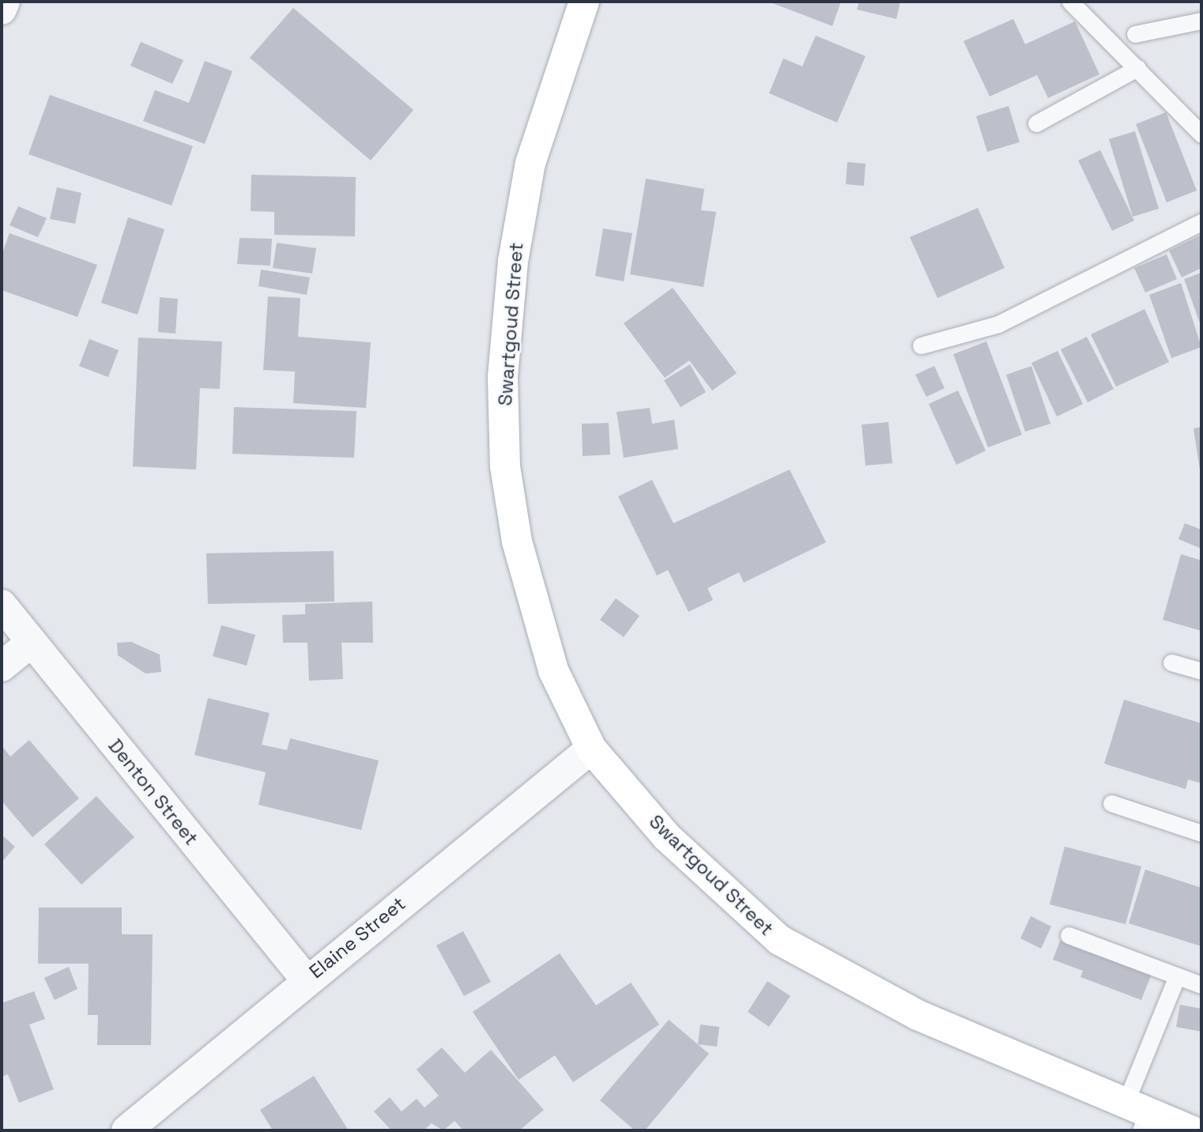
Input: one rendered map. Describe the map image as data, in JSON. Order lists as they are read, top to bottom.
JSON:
{
  "streets": {
    "street": ["Swartgoud Street", "Denton Street", "Elaine Street"]
  },
  "crossings": [
    ["Swartgoud Street", "Elaine Street"],
    ["Denton Street", "Elaine Street"]
  ]
}
